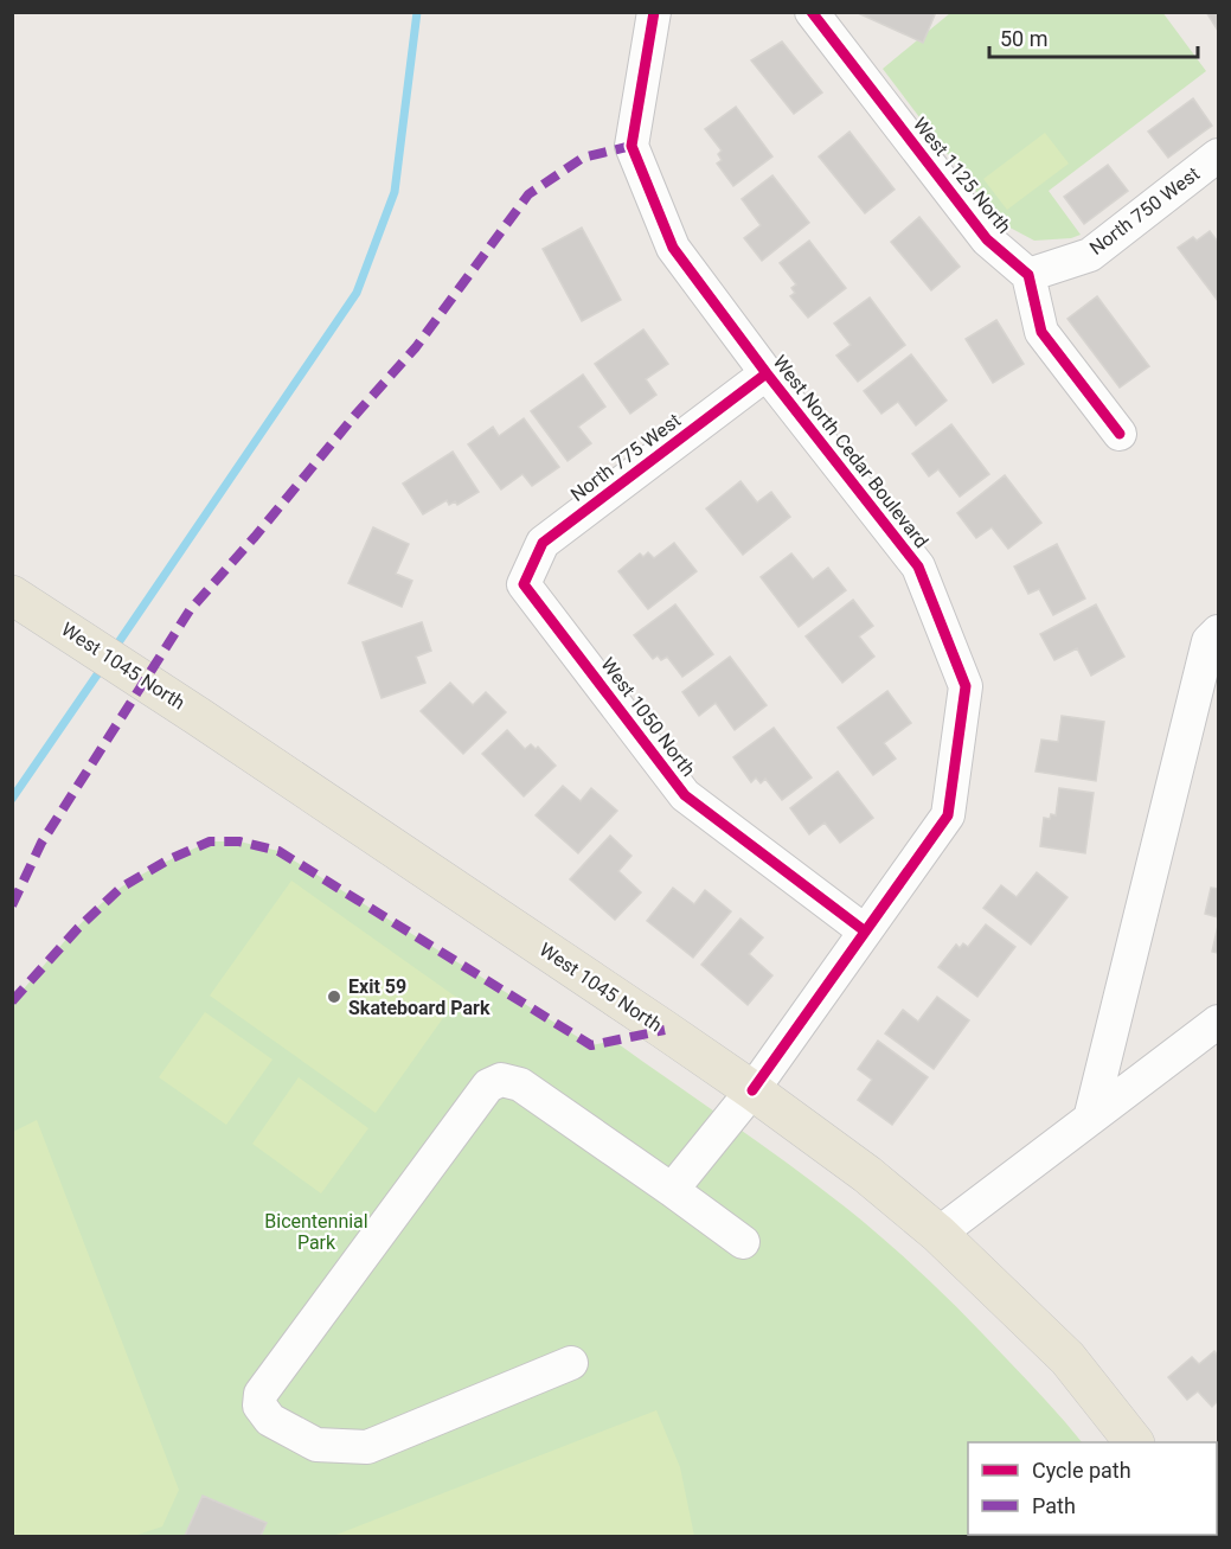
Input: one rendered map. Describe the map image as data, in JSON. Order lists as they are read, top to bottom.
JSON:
{
  "streets": {
    "main road": ["West 1045 North"],
    "street": [
      "West 1125 North",
      "North 750 West",
      "West North Cedar Boulevard",
      "North 775 West",
      "West 1050 North"
    ]
  },
  "crossings": [
    ["West 1125 North", "North 750 West"],
    ["West North Cedar Boulevard", "North 775 West"],
    ["West North Cedar Boulevard", "West 1045 North"],
    ["West North Cedar Boulevard", "West 1050 North"],
    ["North 775 West", "West 1050 North"]
  ],
  "parks": ["Bicentennial Park"],
  "places": ["Exit 59 Skateboard Park"],
  "legend": ["Cycle path", "Path"],
  "scale_bar": "50 m"
}
